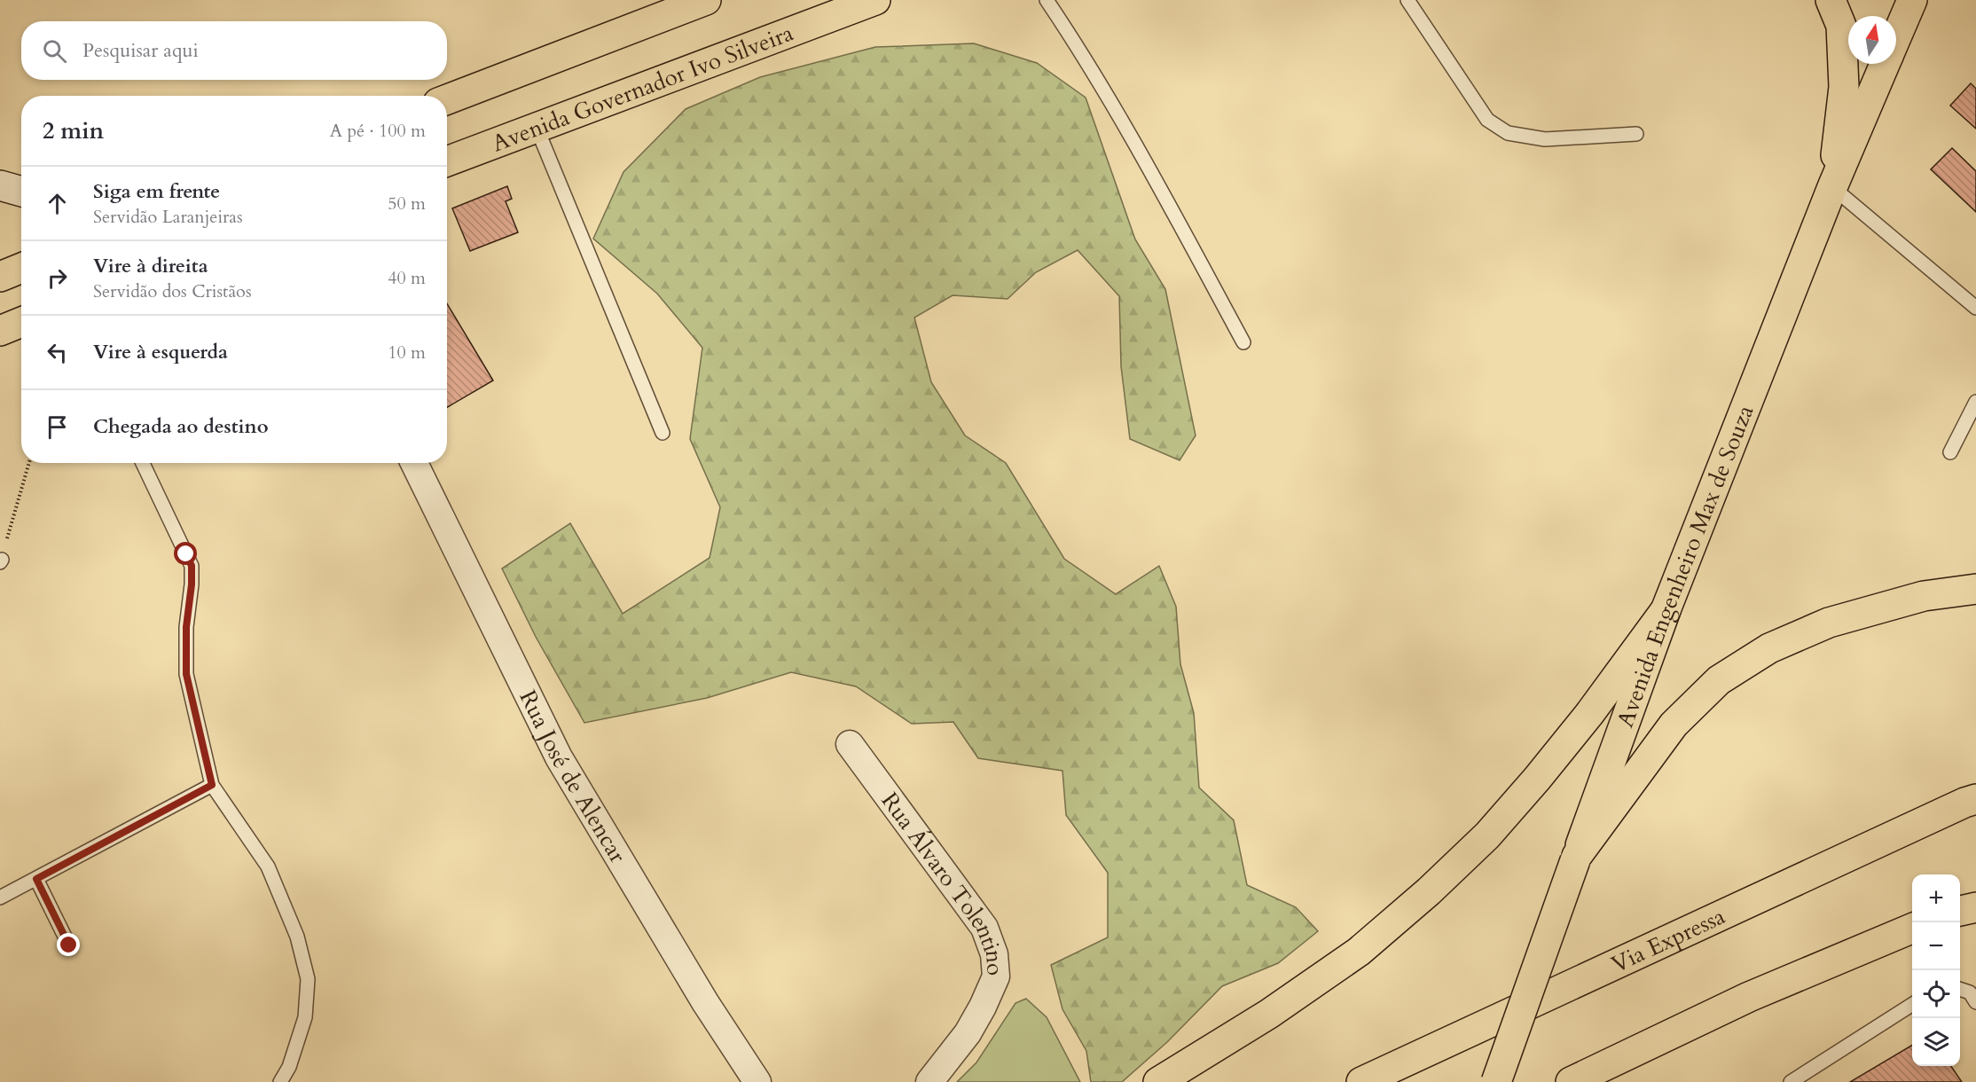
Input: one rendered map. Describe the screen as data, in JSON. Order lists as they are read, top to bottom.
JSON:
{
  "streets": {
    "main road": ["Avenida Governador Ivo Silveira", "Avenida Engenheiro Max de Souza", "Via Expressa"],
    "street": ["Rua José de Alencar", "Rua Álvaro Tolentino"]
  },
  "north": "top",
  "page": {
    "search": "Pesquisar aqui",
    "heading": ["2 min", "A pé · 100 m"],
    "list": [
      ["Siga em frente", "Servidão Laranjeiras", "50 m"],
      ["Vire à direita", "Servidão dos Cristãos", "40 m"],
      ["Vire à esquerda", "10 m"],
      "Chegada ao destino"
    ],
    "map_buttons": ["+", "−"]
  }
}
